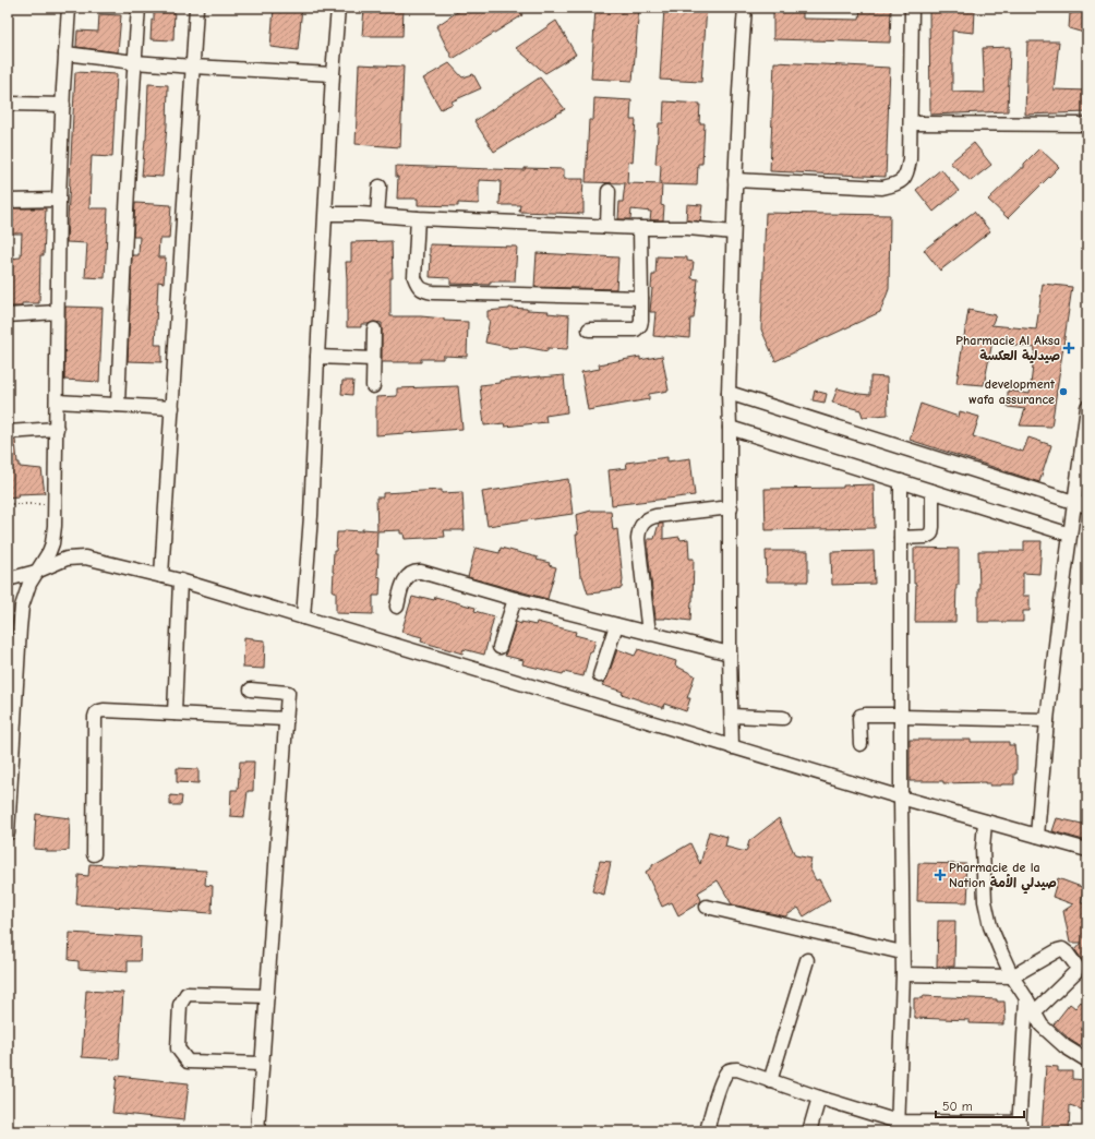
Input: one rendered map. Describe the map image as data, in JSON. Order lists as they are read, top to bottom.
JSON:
{
  "places": {
    "health": ["Pharmacie Al Aksa صيدلية العكسة", "Pharmacie de la Nation صيدلي الأمة"],
    "other": ["development wafa assurance"]
  },
  "scale_bar": "50 m"
}
